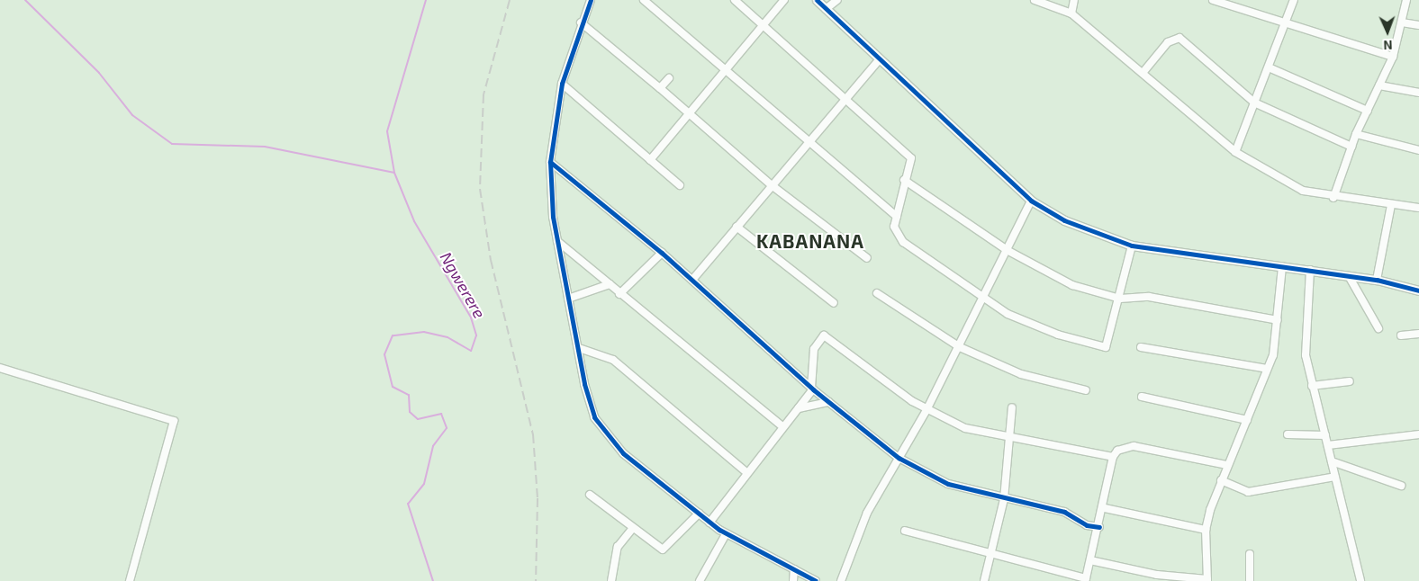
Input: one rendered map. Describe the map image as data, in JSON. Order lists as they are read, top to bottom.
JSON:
{
  "districts": ["KABANANA"],
  "water": ["Ngwerere"],
  "north": "bottom"
}
